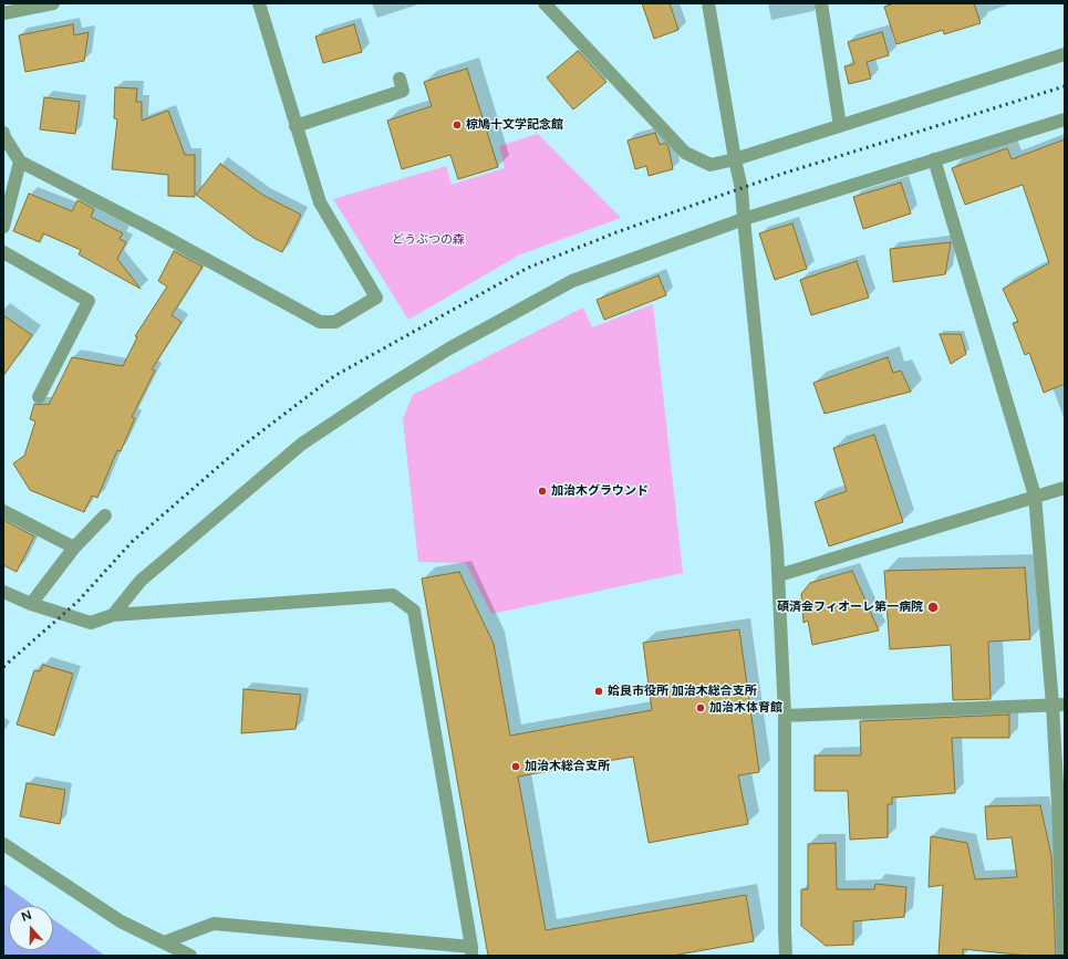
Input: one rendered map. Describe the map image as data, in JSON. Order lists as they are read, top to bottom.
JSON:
{
  "parks": ["どうぶつの森"],
  "places": [
    "椋鳩十文学記念館",
    "加治木グラウンド",
    "碩済会フィオーレ第一病院",
    "姶良市役所 加治木総合支所",
    "加治木体育館",
    "加治木総合支所"
  ],
  "north": "top"
}
